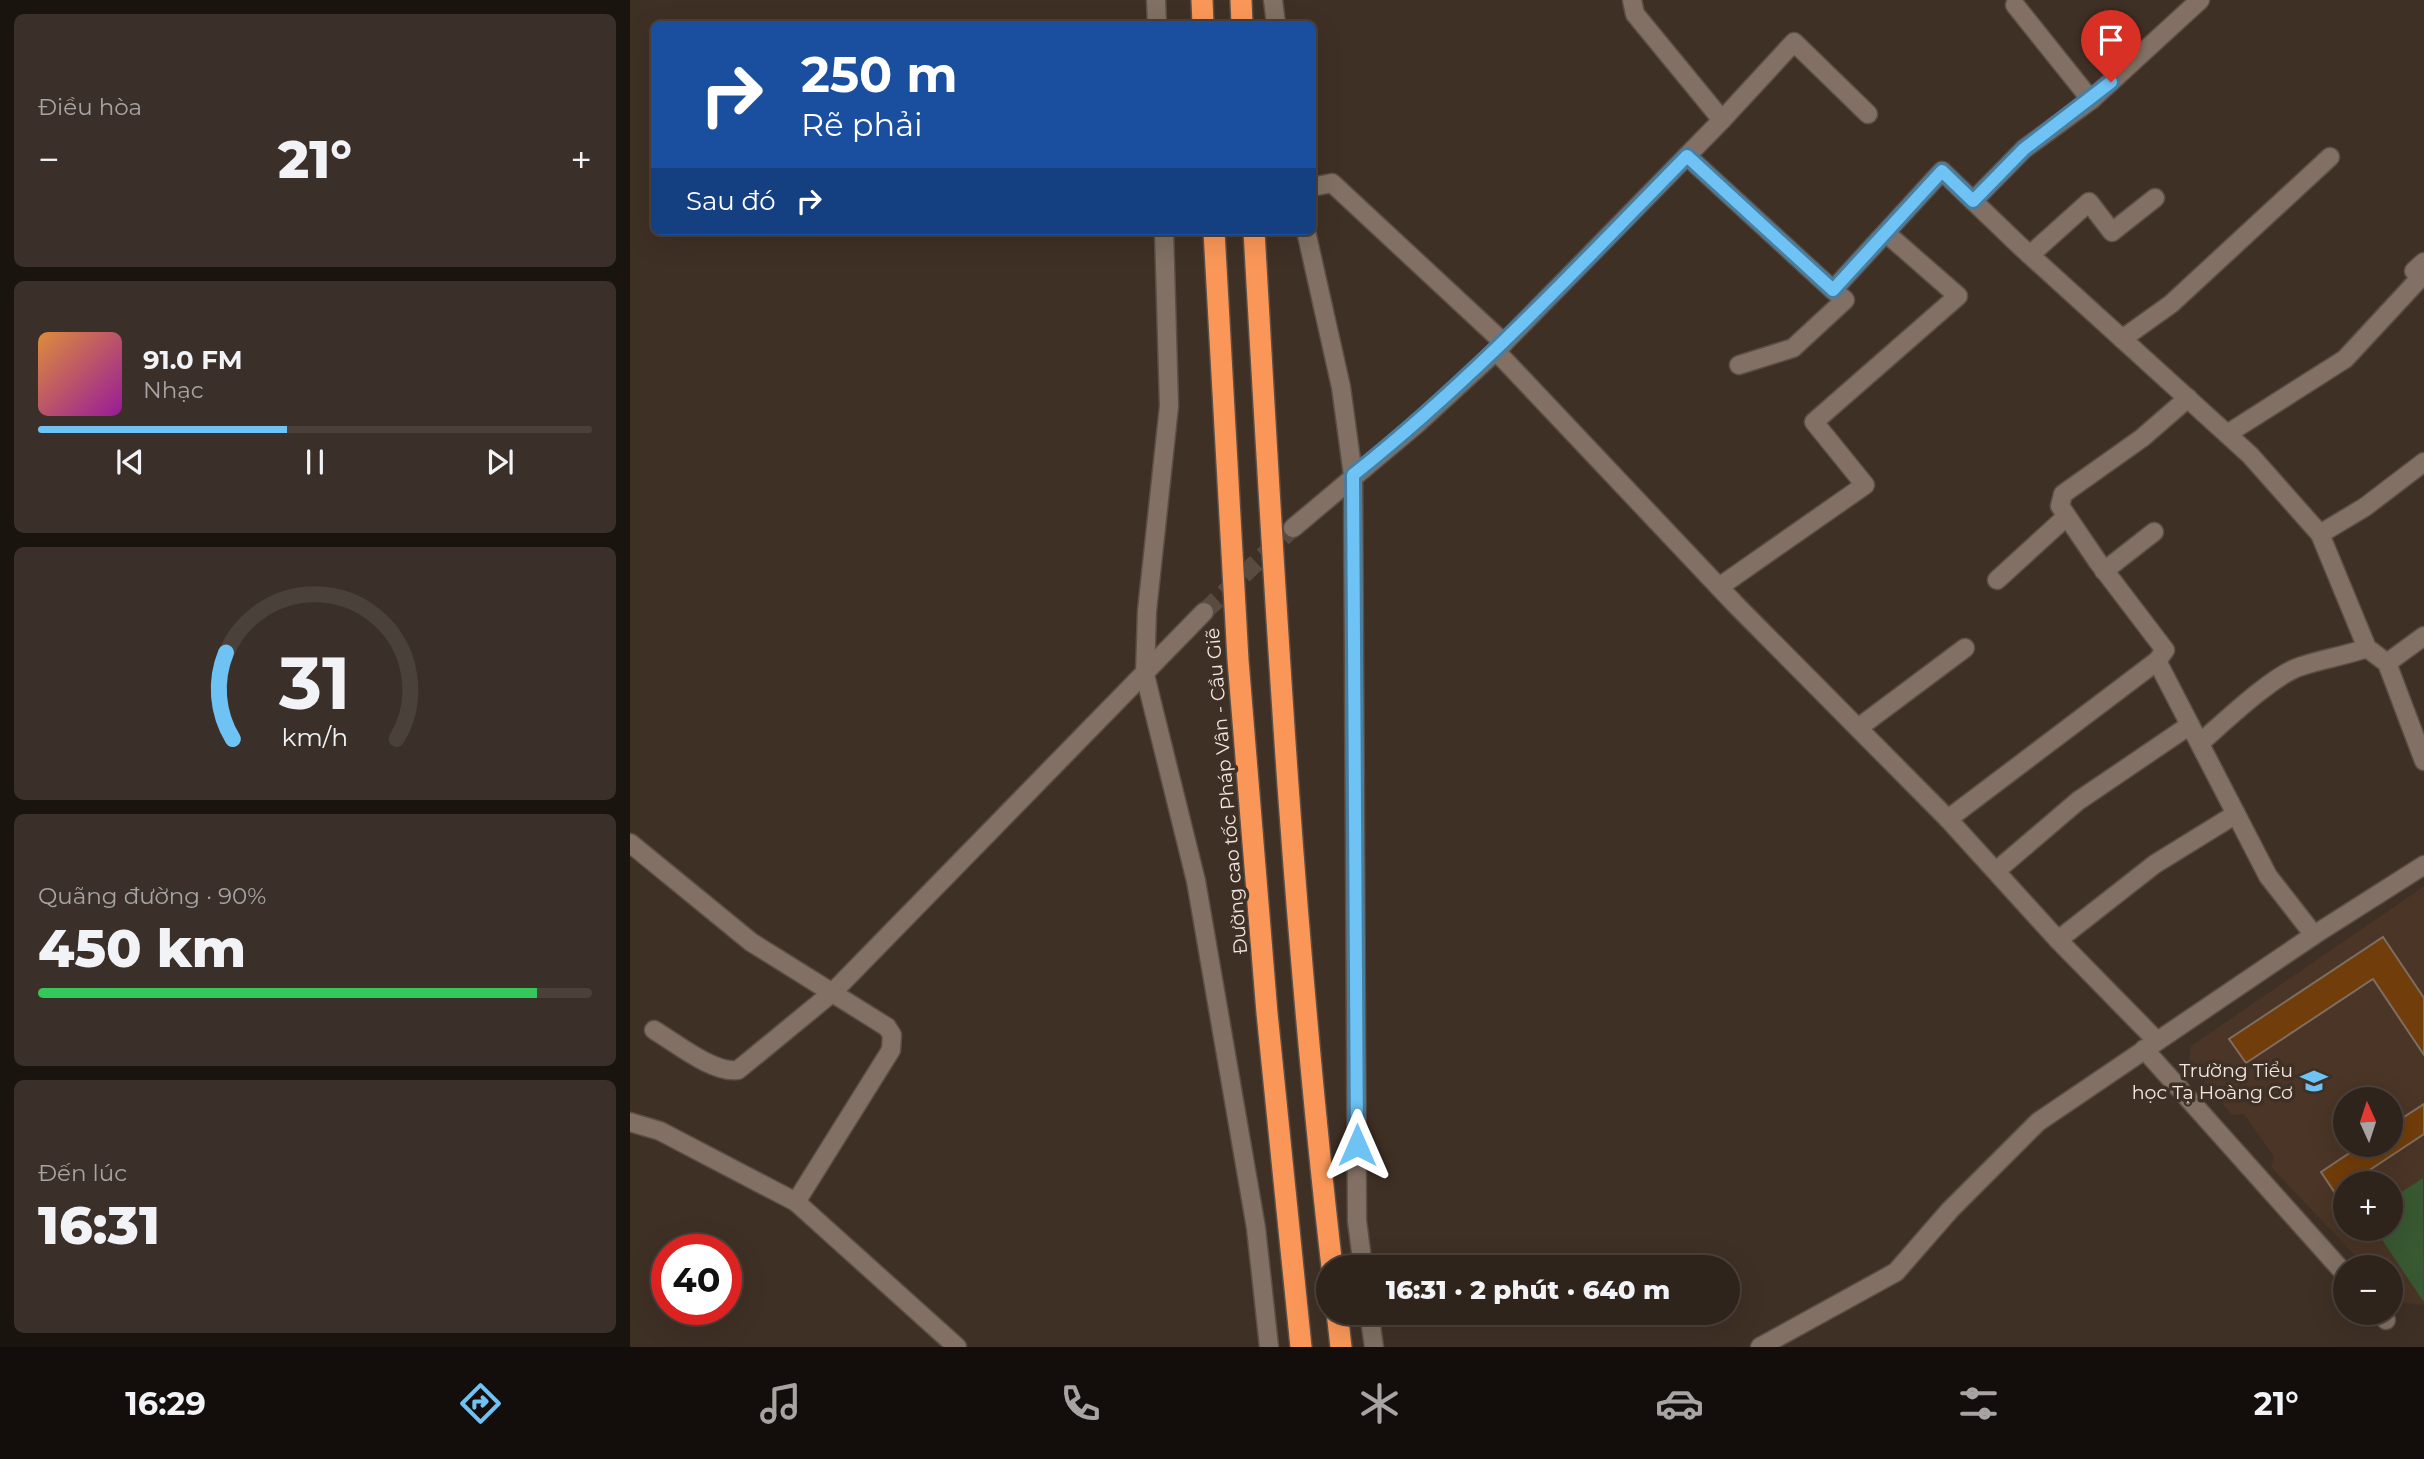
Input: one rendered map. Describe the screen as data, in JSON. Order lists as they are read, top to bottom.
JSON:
{
  "streets": {
    "highway": ["Đường cao tốc Pháp Vân - Cầu Giẽ"]
  },
  "places": {
    "school or university": ["Trường Tiểu học Tạ Hoàng Cơ"]
  },
  "north": "top",
  "page": {
    "tile": [
      "Điều hòa",
      ["Quãng đường · 90%", "450 km"],
      ["Đến lúc", "16:31"]
    ],
    "turn": ["250 m", "Rẽ phải"],
    "heat": ["−", "21°", "+"],
    "then": "Sau đó",
    "song": ["91.0 FM", "Nhạc"],
    "map_buttons": ["+", "−"],
    "limit": "40",
    "trip": "16:31 · 2 phút · 640 m",
    "tabs": ["16:29", "21°"],
    "gauge": ["31", "km/h"]
  }
}
